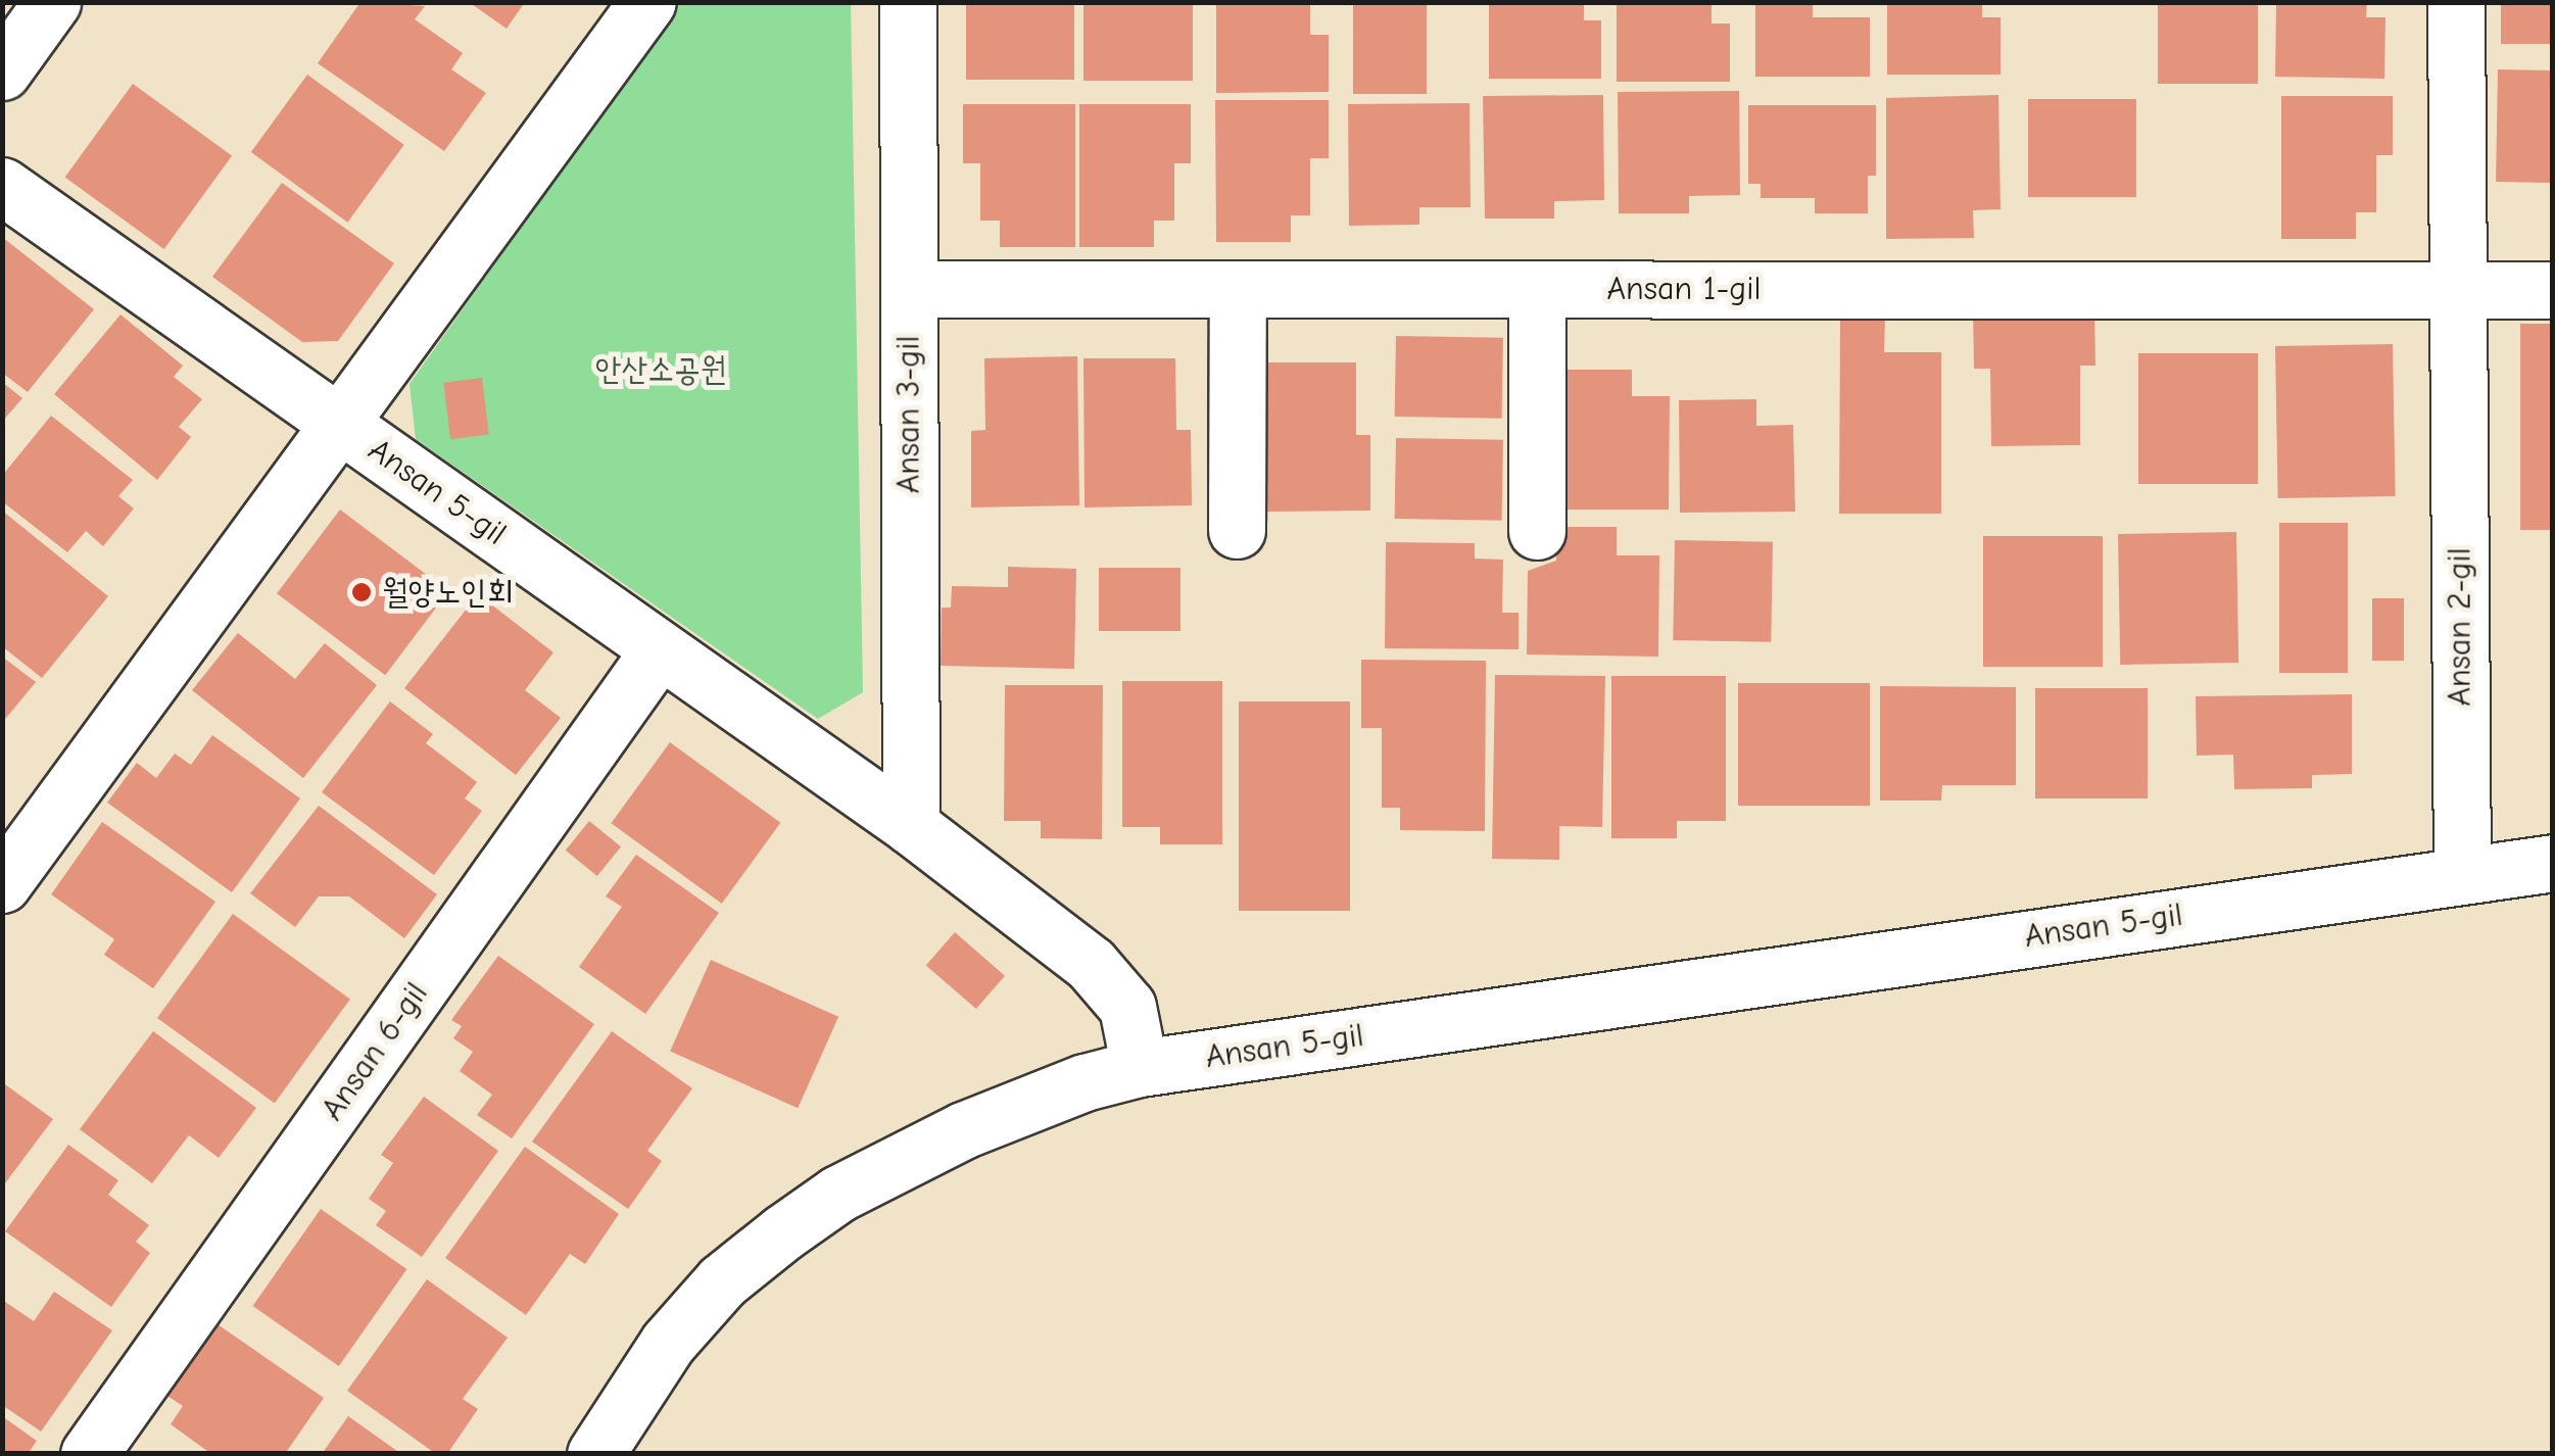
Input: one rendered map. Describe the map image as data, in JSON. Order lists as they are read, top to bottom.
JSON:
{
  "streets": {
    "street": [
      "Ansan 1-gil",
      "Ansan 3-gil",
      "Ansan 5-gil",
      "Ansan 2-gil",
      "Ansan 6-gil"
    ]
  },
  "crossings": [
    ["Ansan 1-gil", "Ansan 3-gil"],
    ["Ansan 1-gil", "Ansan 2-gil"],
    ["Ansan 3-gil", "Ansan 5-gil"],
    ["Ansan 5-gil", "Ansan 2-gil"],
    ["Ansan 5-gil", "Ansan 6-gil"]
  ],
  "parks": ["안산소공원"],
  "places": ["월양노인회"]
}
